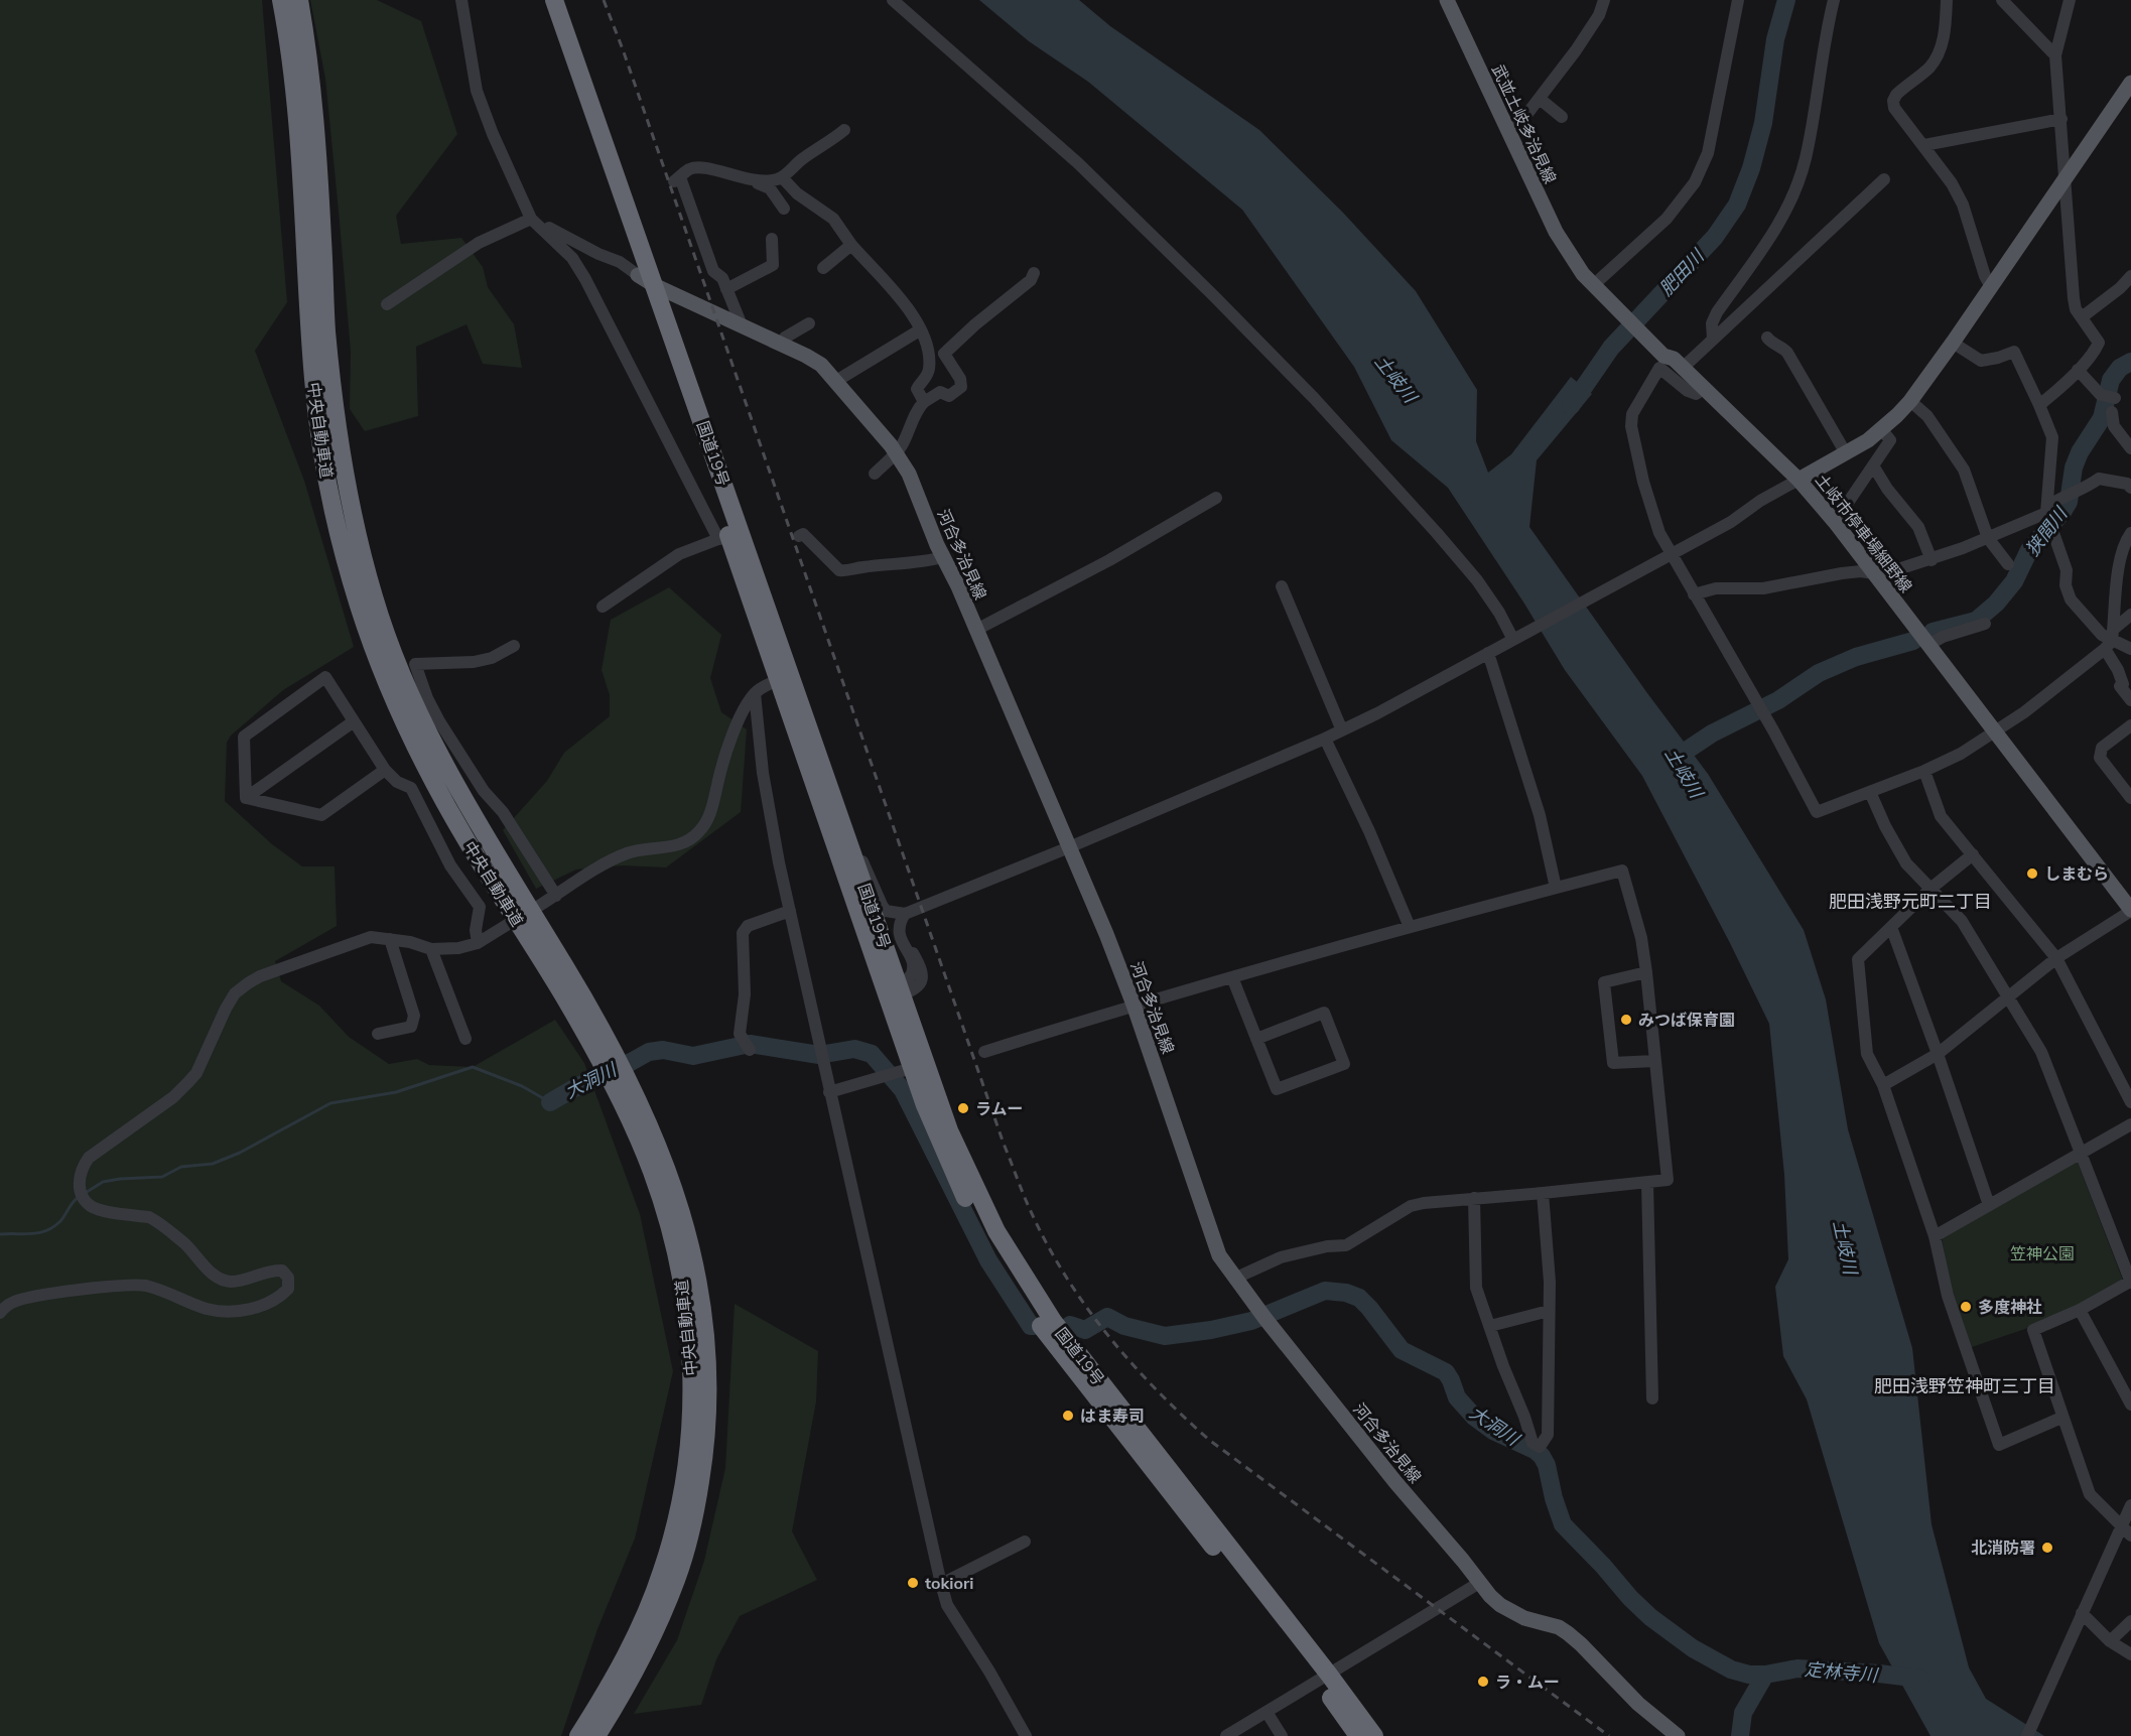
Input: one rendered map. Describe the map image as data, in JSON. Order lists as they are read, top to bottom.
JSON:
{
  "streets": {
    "highway": ["中央自動車道", "国道19号"],
    "main road": ["武並土岐多治見線", "土岐市停車場細野線", "河合多治見線"]
  },
  "crossings": [
    ["武並土岐多治見線", "土岐市停車場細野線"],
    ["国道19号", "河合多治見線"]
  ],
  "districts": ["肥田浅野元町二丁目", "肥田浅野笠神町三丁目"],
  "water": [
    "肥田川",
    "土岐川",
    "狭間川",
    "大洞川",
    "定林寺川"
  ],
  "parks": ["笠神公園"],
  "places": [
    "しまむら",
    "みつば保育園",
    "ラムー",
    "多度神社",
    "はま寿司",
    "北消防署",
    "tokiori",
    "ラ・ムー"
  ]
}
